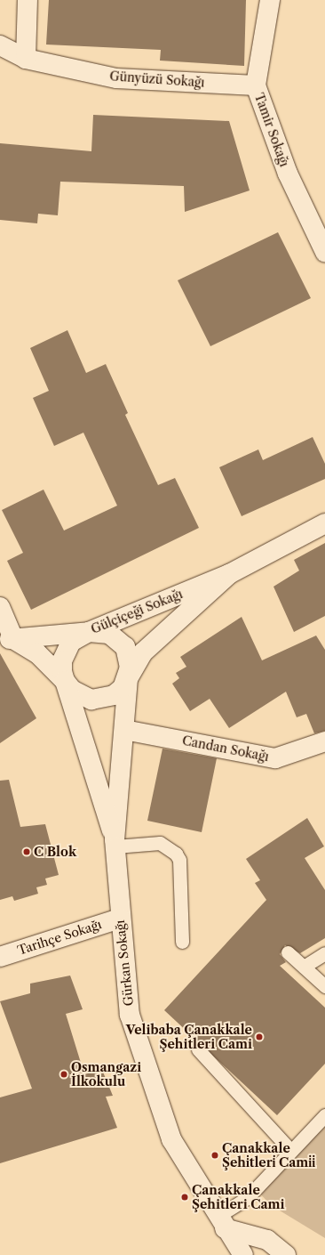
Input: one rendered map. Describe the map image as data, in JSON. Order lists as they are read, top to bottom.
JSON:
{
  "streets": {
    "street": [
      "Günyüzü Sokağı",
      "Tamir Sokağı",
      "Gülçiçeği Sokağı",
      "Candan Sokağı",
      "Tarihçe Sokağı",
      "Gürkan Sokağı"
    ]
  },
  "crossings": [
    ["Günyüzü Sokağı", "Tamir Sokağı"],
    ["Gülçiçeği Sokağı", "Gürkan Sokağı"],
    ["Candan Sokağı", "Gürkan Sokağı"],
    ["Tarihçe Sokağı", "Gürkan Sokağı"]
  ],
  "places": [
    "C Blok",
    "Velibaba Çanakkale Şehitleri Cami",
    "Osmangazi İlkokulu",
    "Çanakkale Şehi̇tleri̇ Cami̇i̇",
    "Çanakkale Şehitleri Cami"
  ]
}
